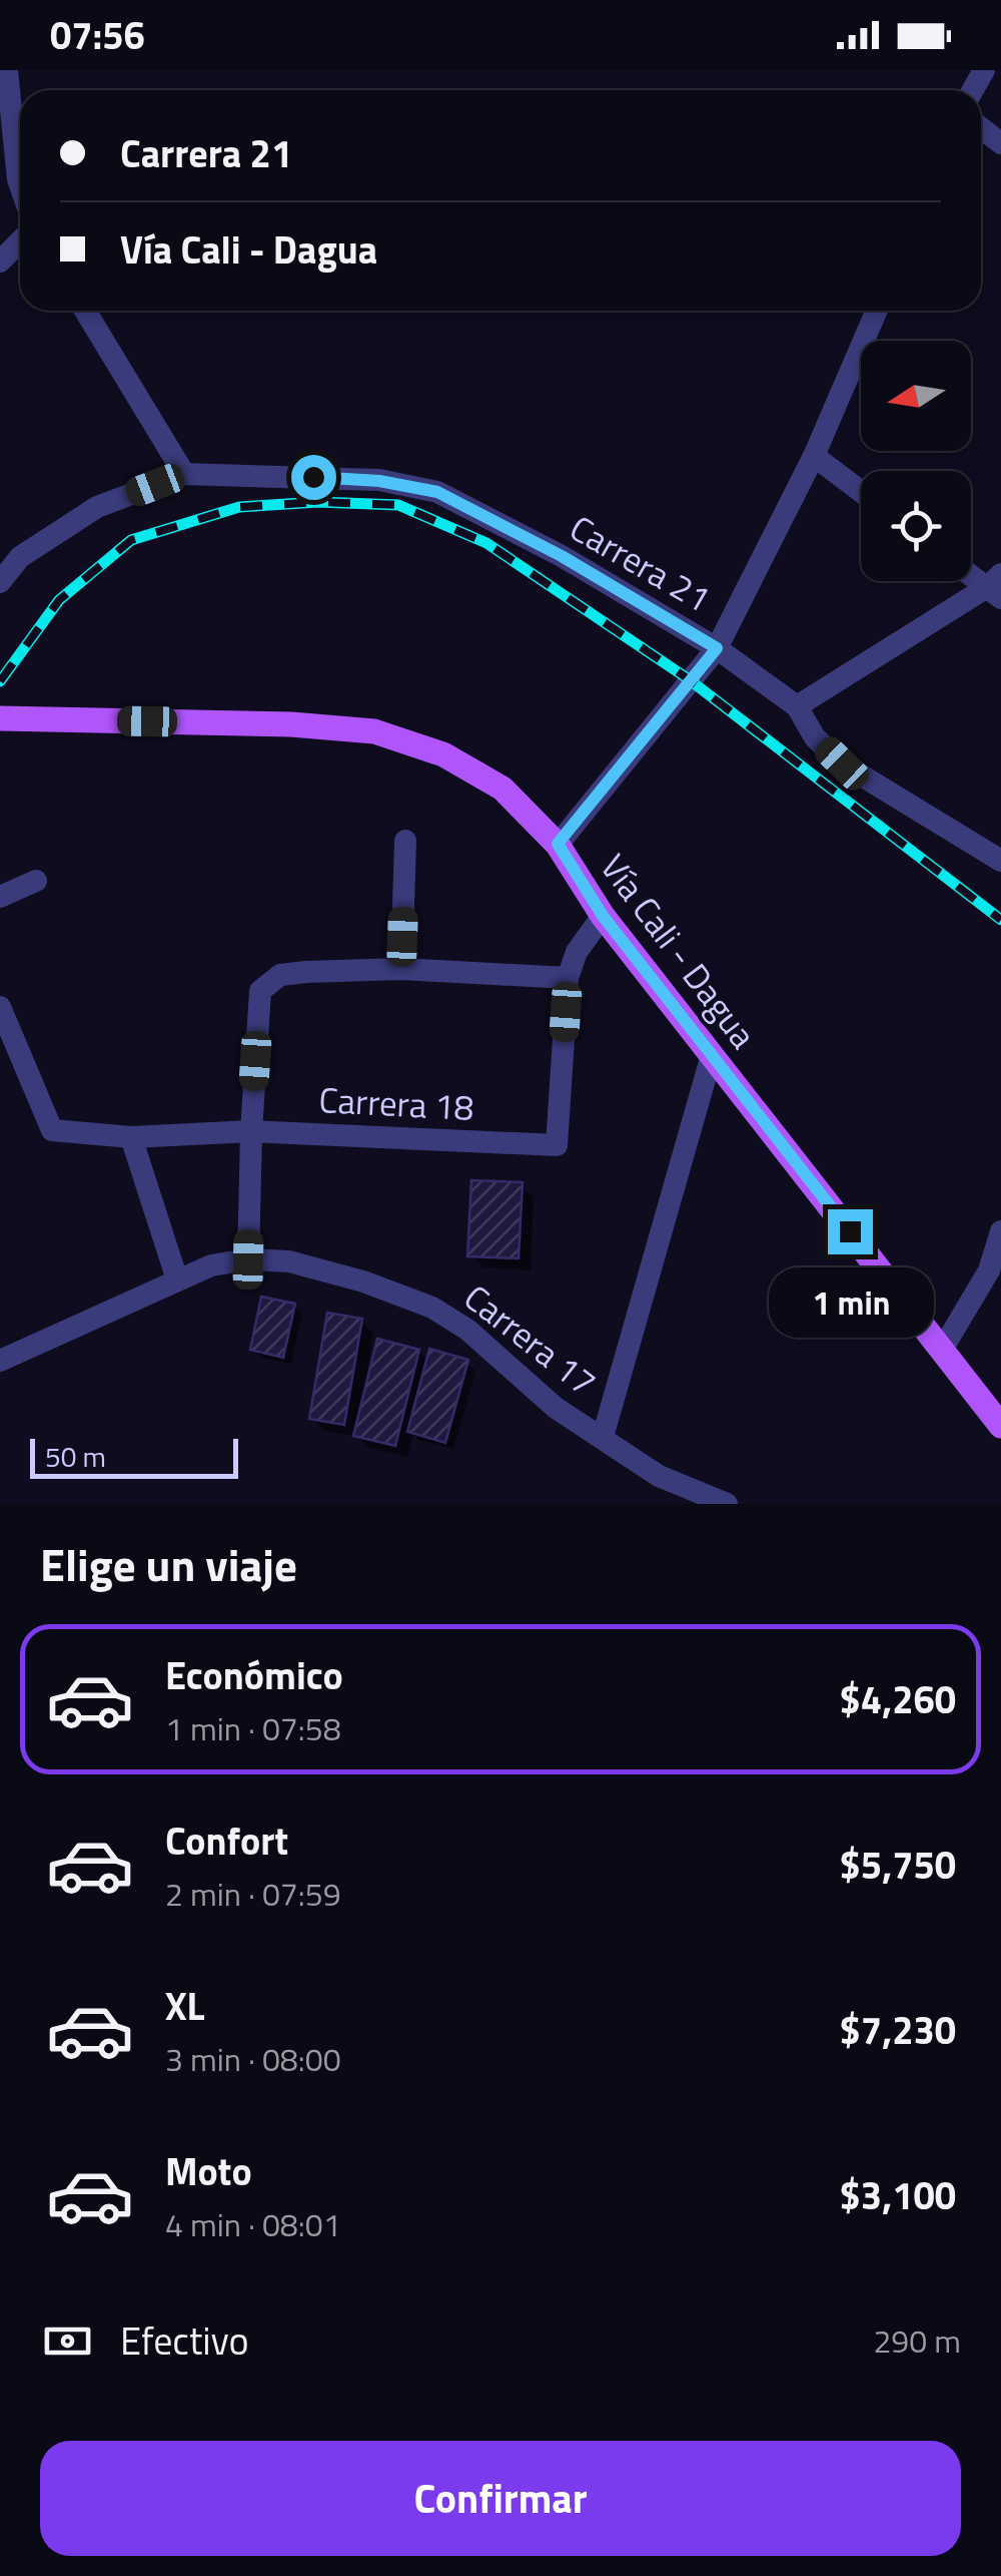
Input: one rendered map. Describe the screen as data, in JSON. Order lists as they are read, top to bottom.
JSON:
{
  "streets": {
    "main road": ["Vía Cali - Dagua"],
    "street": ["Carrera 21", "Carrera 18", "Carrera 17"]
  },
  "scale_bar": "50 m",
  "north": "left",
  "page": {
    "status": "07:56",
    "banner": ["Carrera 21", "Vía Cali - Dagua"],
    "bubble": "1 min",
    "scale": "50 m",
    "heading": "Elige un viaje",
    "list": [
      {
        "name": "Económico",
        "note": "1 min · 07:58",
        "value": "$4,260"
      },
      {
        "name": "Confort",
        "note": "2 min · 07:59",
        "value": "$5,750"
      },
      {
        "name": "XL",
        "note": "3 min · 08:00",
        "value": "$7,230"
      },
      {
        "name": "Moto",
        "note": "4 min · 08:01",
        "value": "$3,100"
      }
    ],
    "pay": ["Efectivo", "290 m"],
    "buttons": "Confirmar"
  }
}
